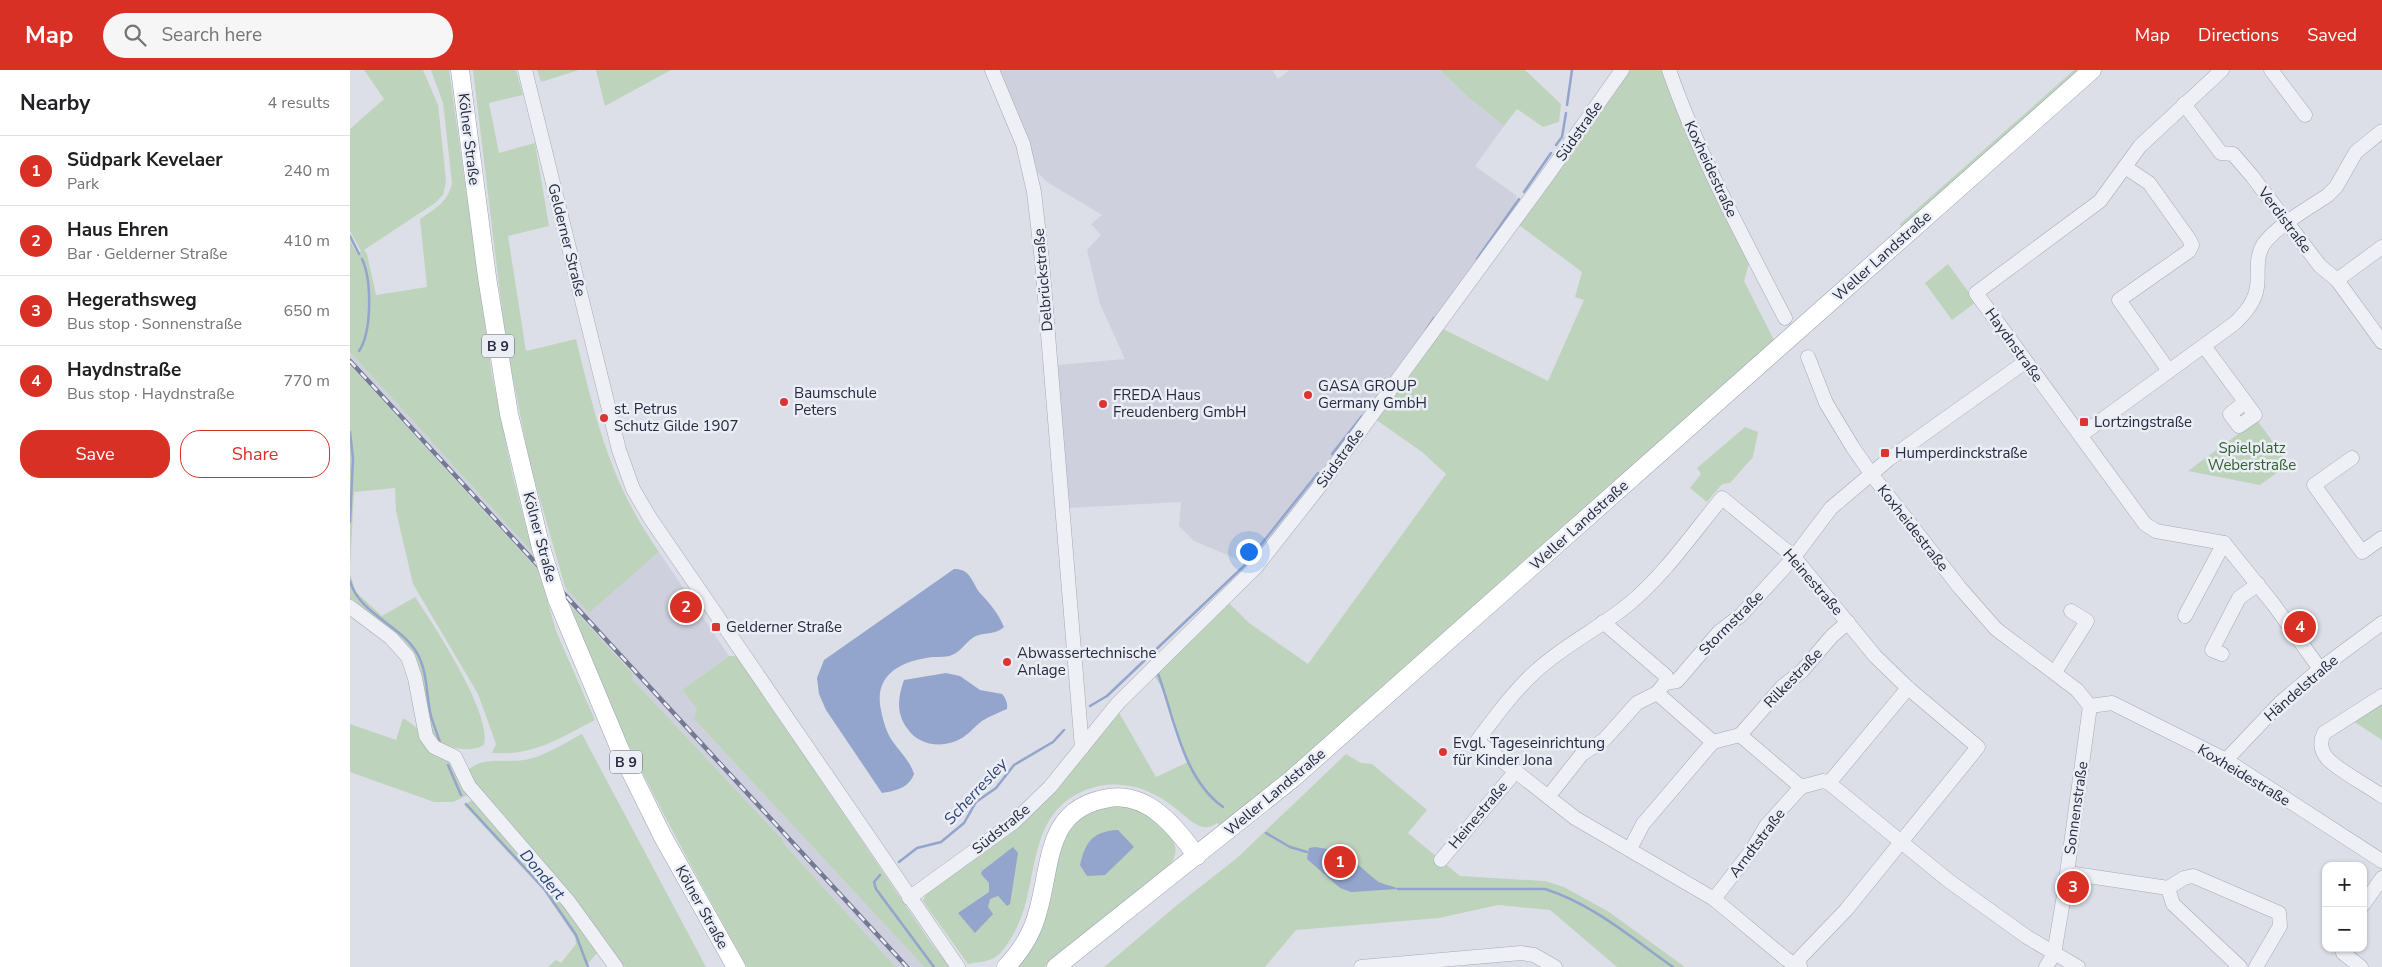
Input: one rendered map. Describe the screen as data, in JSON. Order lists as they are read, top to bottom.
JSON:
{
  "streets": {
    "main road": ["Kölner Straße", "Weller Landstraße", "B 9"],
    "street": [
      "Südstraße",
      "Koxheidestraße",
      "Verdistraße",
      "Gelderner Straße",
      "Delbrückstraße",
      "Haydnstraße",
      "Heinestraße",
      "Stormstraße",
      "Rilkestraße",
      "Händelstraße",
      "Sonnenstraße",
      "Arndtstraße"
    ]
  },
  "crossings": [
    ["Südstraße", "Gelderner Straße"],
    ["Südstraße", "Delbrückstraße"],
    ["Koxheidestraße", "Stormstraße"],
    ["Koxheidestraße", "Händelstraße"],
    ["Koxheidestraße", "Sonnenstraße"],
    ["Heinestraße", "Stormstraße"],
    ["Heinestraße", "Rilkestraße"],
    ["Heinestraße", "Arndtstraße"]
  ],
  "water": ["Scherresley", "Dondert"],
  "parks": ["Spielplatz Weberstraße"],
  "places": {
    "other": [
      "GASA GROUP Germany GmbH",
      "Baumschule Peters",
      "FREDA Haus Freudenberg GmbH",
      "st. Petrus Schutz Gilde 1907",
      "Abwassertechnische Anlage",
      "Evgl. Tageseinrichtung für Kinder Jona"
    ],
    "transit": ["Lortzingstraße", "Humperdinckstraße", "Gelderner Straße"]
  },
  "page": {
    "header": "Map",
    "search": "Search here",
    "nav": ["Map", "Directions", "Saved"],
    "heading": ["Nearby", "4 results"],
    "list": [
      {
        "mark": "1",
        "name": "Südpark Kevelaer",
        "note": "Park",
        "value": "240 m"
      },
      {
        "mark": "2",
        "name": "Haus Ehren",
        "note": "Bar · Gelderner Straße",
        "value": "410 m"
      },
      {
        "mark": "3",
        "name": "Hegerathsweg",
        "note": "Bus stop · Sonnenstraße",
        "value": "650 m"
      },
      {
        "mark": "4",
        "name": "Haydnstraße",
        "note": "Bus stop · Haydnstraße",
        "value": "770 m"
      }
    ],
    "buttons": ["Save", "Share"],
    "pins": [
      "2",
      "4",
      "1",
      "3"
    ],
    "map_buttons": ["+", "−"]
  }
}
